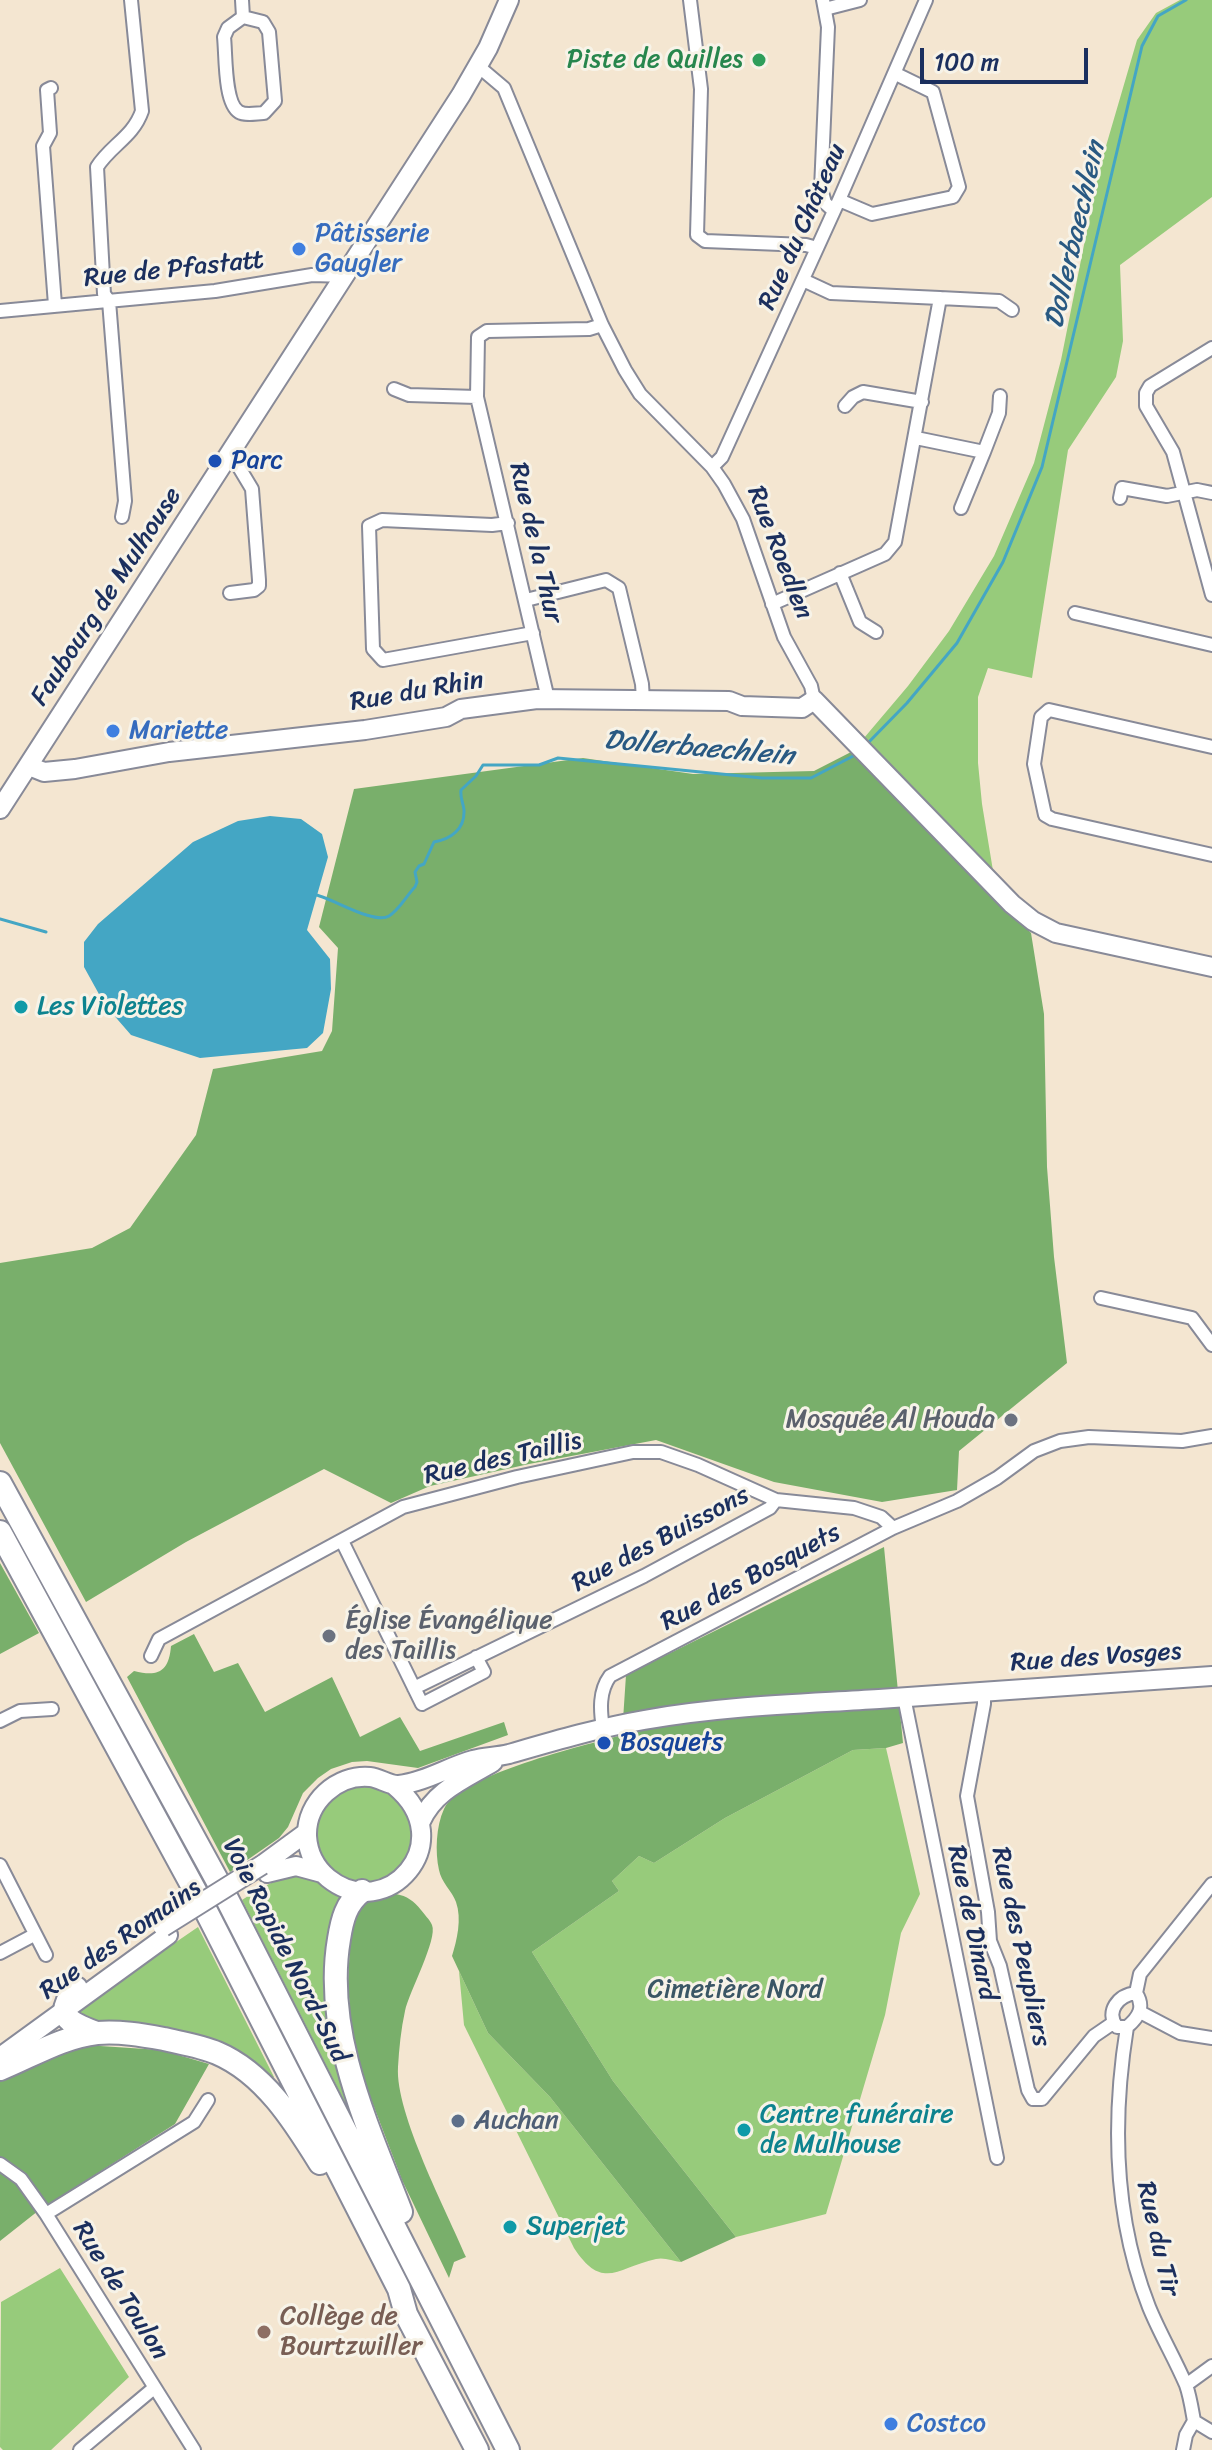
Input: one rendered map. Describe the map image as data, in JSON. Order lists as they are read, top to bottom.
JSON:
{
  "streets": {
    "highway": ["Voie Rapide Nord-Sud"],
    "main road": [
      "Rue Roedlen",
      "Faubourg de Mulhouse",
      "Rue du Rhin",
      "Rue des Vosges",
      "Rue des Romains"
    ],
    "street": [
      "Rue du Château",
      "Rue de Pfastatt",
      "Rue de la Thur",
      "Rue des Taillis",
      "Rue des Buissons",
      "Rue des Bosquets",
      "Rue de Dinard",
      "Rue des Peupliers",
      "Rue du Tir",
      "Rue de Toulon"
    ]
  },
  "crossings": [
    ["Rue du Château", "Rue Roedlen"],
    ["Rue de Pfastatt", "Faubourg de Mulhouse"],
    ["Rue de la Thur", "Rue Roedlen"],
    ["Rue de la Thur", "Rue du Rhin"],
    ["Rue Roedlen", "Faubourg de Mulhouse"],
    ["Rue Roedlen", "Rue du Rhin"],
    ["Faubourg de Mulhouse", "Rue du Rhin"],
    ["Rue des Taillis", "Rue des Buissons"],
    ["Rue des Taillis", "Rue des Bosquets"],
    ["Rue des Bosquets", "Rue des Vosges"],
    ["Rue des Vosges", "Rue de Dinard"],
    ["Rue des Vosges", "Rue des Peupliers"],
    ["Rue des Peupliers", "Rue du Tir"]
  ],
  "water": ["Dollerbaechlein"],
  "parks": ["Cimetière Nord"],
  "places": [
    "Piste de Quilles",
    "Pâtisserie Gaugler",
    "Parc",
    "Mariette",
    "Les Violettes",
    "Mosquée Al Houda",
    "Église Évangélique des Taillis",
    "Bosquets",
    "Auchan",
    "Centre funéraire de Mulhouse",
    "Superjet",
    "Collège de Bourtzwiller",
    "Costco"
  ],
  "scale_bar": "100 m"
}
